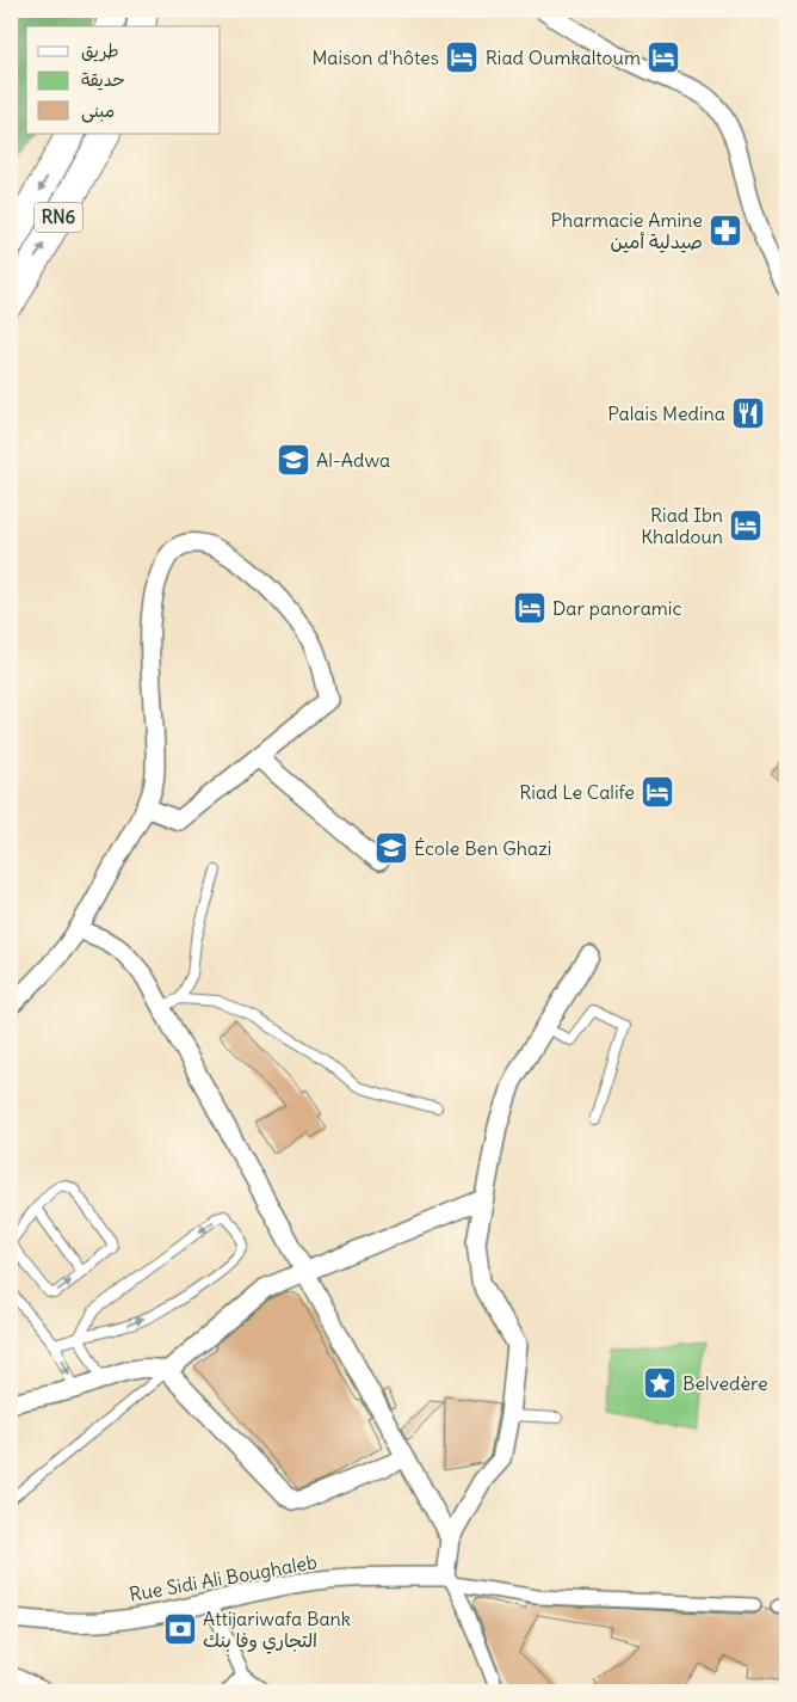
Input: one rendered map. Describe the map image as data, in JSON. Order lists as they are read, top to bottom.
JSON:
{
  "streets": {
    "main road": ["RN6"],
    "street": ["Rue Sidi Ali Boughaleb"]
  },
  "places": {
    "hotel": [
      "Maison d'hôtes",
      "Riad Oumkaltoum",
      "Riad Ibn Khaldoun",
      "Dar panoramic",
      "Riad Le Calife"
    ],
    "pharmacy": ["Pharmacie Amine صيدلية أمين"],
    "restaurant": ["Palais Medina"],
    "school or university": ["Al-Adwa", "École Ben Ghazi"],
    "place": ["Belvedère"],
    "bank": ["Attijariwafa Bank التجاري وفا بنك"]
  },
  "legend": ["طريق", "حديقة", "مبنى"]
}
